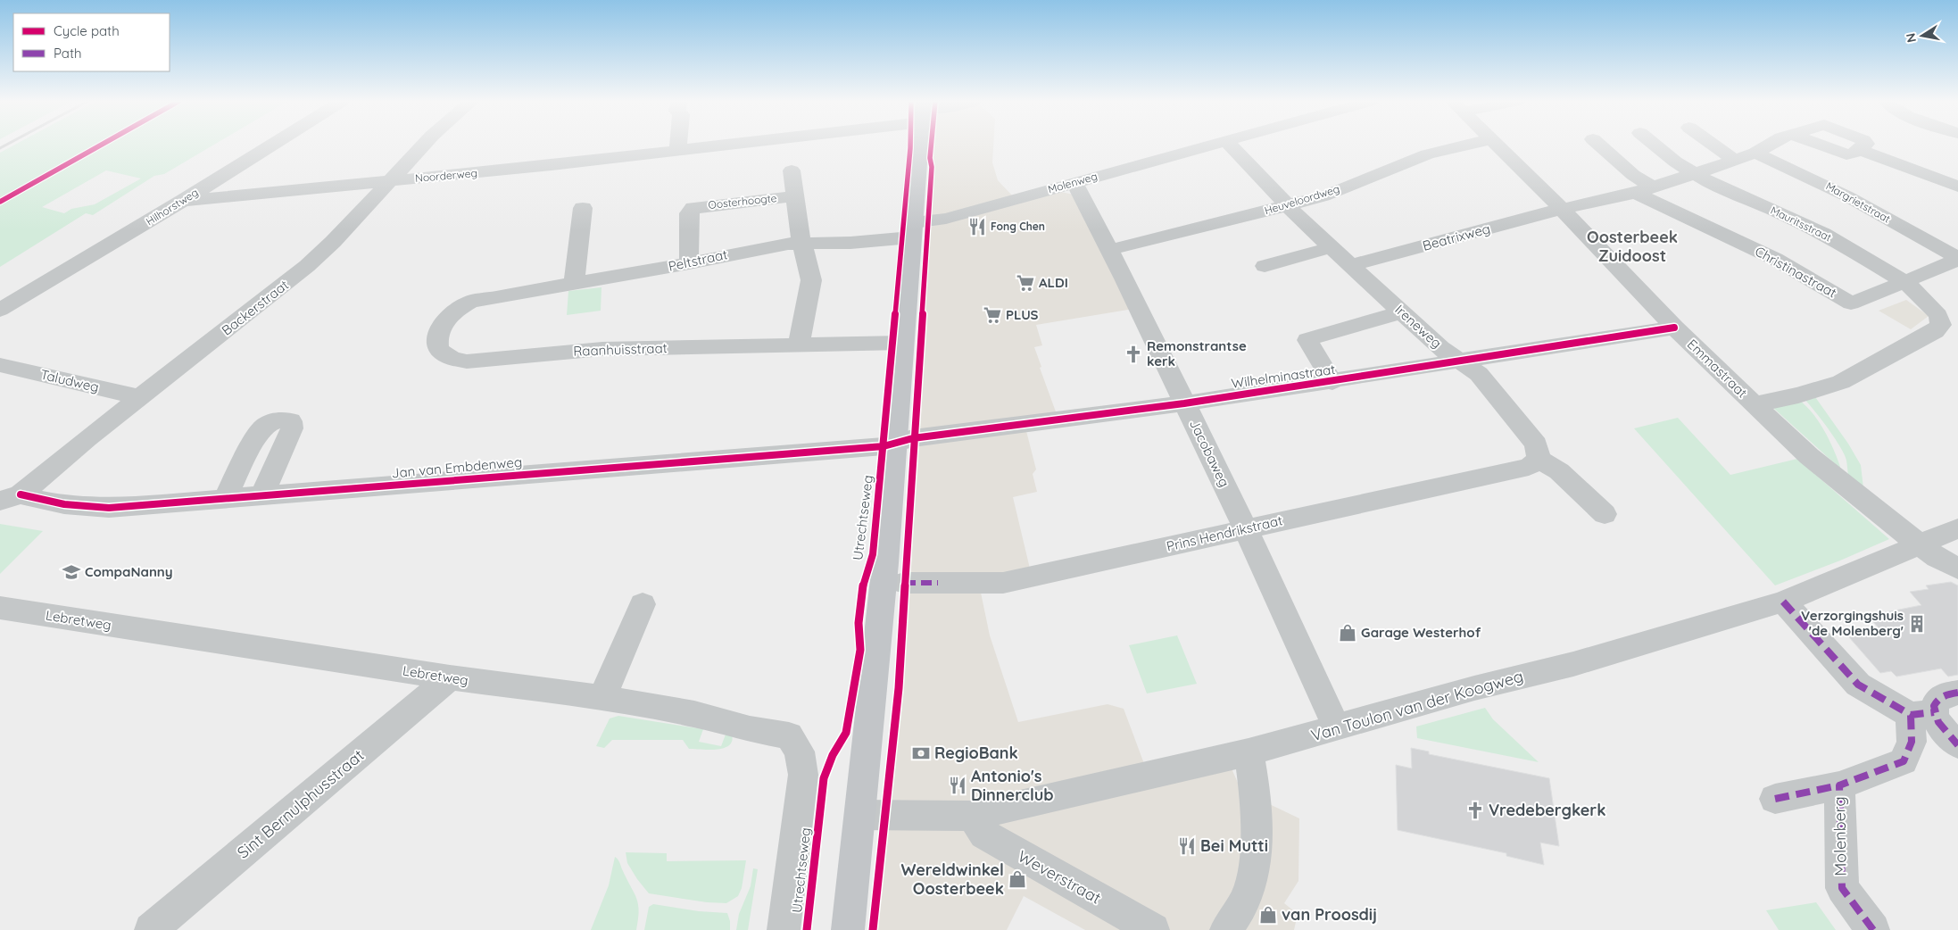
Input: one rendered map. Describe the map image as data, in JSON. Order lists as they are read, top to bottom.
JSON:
{
  "streets": {
    "main road": ["Utrechtseweg"],
    "street": [
      "Noorderweg",
      "Molenweg",
      "Heuveloordweg",
      "Oosterhoogte",
      "Margrietstraat",
      "Hilhorstweg",
      "Mauritsstraat",
      "Beatrixweg",
      "Peltstraat",
      "Christinastraat",
      "Backerstraat",
      "Ireneweg",
      "Raanhuisstraat",
      "Emmastraat",
      "Wilhelminastraat",
      "Taludweg",
      "Jacobaweg",
      "Jan van Embdenweg",
      "Prins Hendrikstraat",
      "Lebretweg",
      "Van Toulon van der Koogweg",
      "Sint Bernulphusstraat",
      "Molenberg",
      "Weverstraat"
    ]
  },
  "crossings": [
    ["Noorderweg", "Hilhorstweg"],
    ["Noorderweg", "Backerstraat"],
    ["Molenweg", "Peltstraat"],
    ["Molenweg", "Jacobaweg"],
    ["Molenweg", "Utrechtseweg"],
    ["Heuveloordweg", "Ireneweg"],
    ["Heuveloordweg", "Jacobaweg"],
    ["Oosterhoogte", "Peltstraat"],
    ["Margrietstraat", "Christinastraat"],
    ["Mauritsstraat", "Christinastraat"],
    ["Mauritsstraat", "Emmastraat"],
    ["Beatrixweg", "Ireneweg"],
    ["Beatrixweg", "Emmastraat"],
    ["Peltstraat", "Raanhuisstraat"],
    ["Peltstraat", "Utrechtseweg"],
    ["Backerstraat", "Taludweg"],
    ["Backerstraat", "Jan van Embdenweg"],
    ["Ireneweg", "Wilhelminastraat"],
    ["Ireneweg", "Prins Hendrikstraat"],
    ["Raanhuisstraat", "Utrechtseweg"],
    ["Emmastraat", "Wilhelminastraat"],
    ["Emmastraat", "Van Toulon van der Koogweg"],
    ["Wilhelminastraat", "Jacobaweg"],
    ["Wilhelminastraat", "Jan van Embdenweg"],
    ["Wilhelminastraat", "Utrechtseweg"],
    ["Jacobaweg", "Prins Hendrikstraat"],
    ["Jacobaweg", "Van Toulon van der Koogweg"],
    ["Jan van Embdenweg", "Utrechtseweg"],
    ["Utrechtseweg", "Lebretweg"],
    ["Utrechtseweg", "Van Toulon van der Koogweg"],
    ["Lebretweg", "Sint Bernulphusstraat"],
    ["Van Toulon van der Koogweg", "Weverstraat"]
  ],
  "districts": ["Oosterbeek Zuidoost"],
  "places": {
    "restaurant": ["Fong Chen", "Antonio's Dinnerclub", "Bei Mutti"],
    "supermarket": ["ALDI", "PLUS"],
    "church": ["Remonstrantse kerk", "Vredebergkerk"],
    "school or university": ["CompaNanny"],
    "building": ["Verzorgingshuis 'de Molenberg'"],
    "shop": ["Garage Westerhof", "Wereldwinkel Oosterbeek", "van Proosdij"],
    "bank": ["RegioBank"]
  },
  "legend": ["Cycle path", "Path"],
  "north": "left"
}
